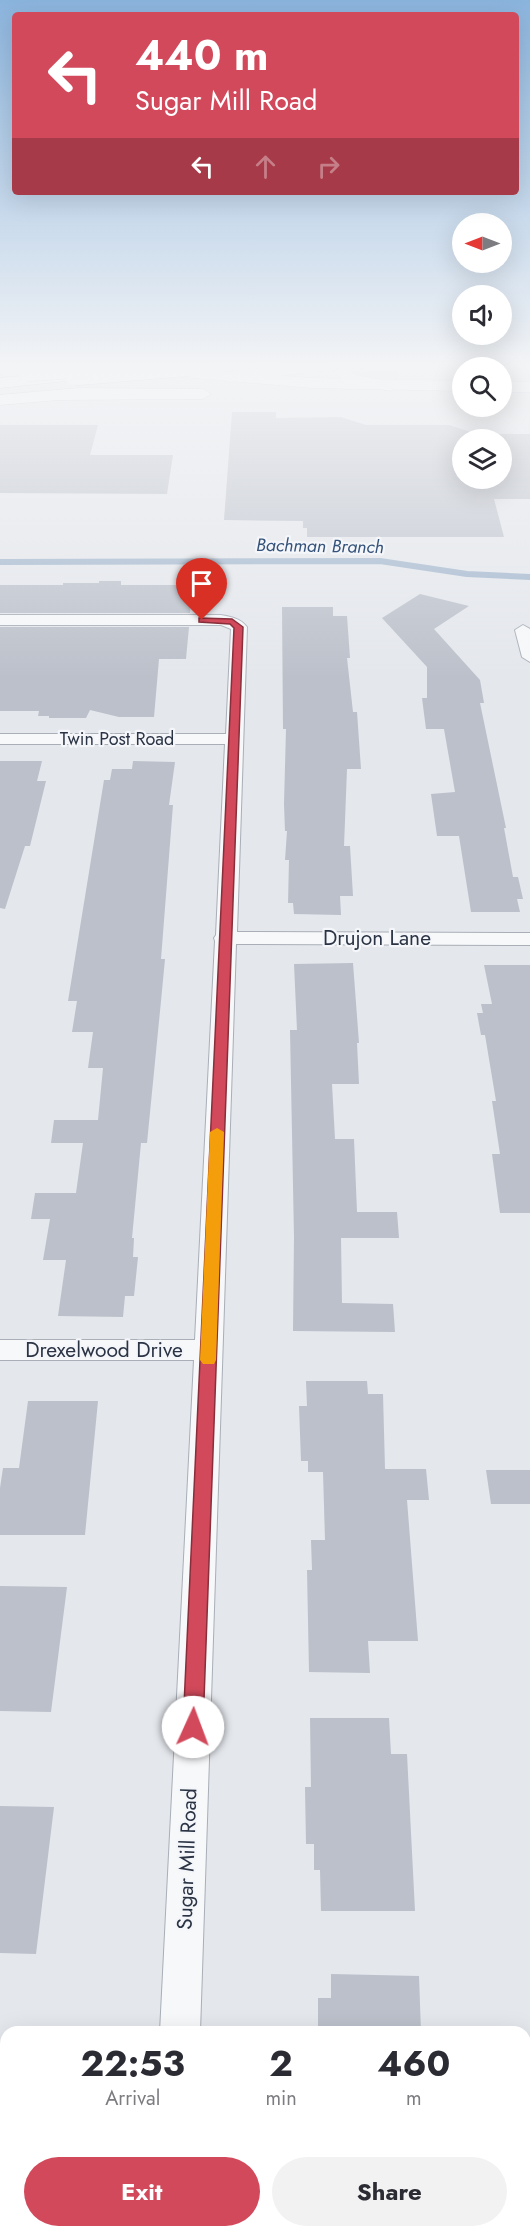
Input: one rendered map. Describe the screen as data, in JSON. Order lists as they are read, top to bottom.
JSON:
{
  "streets": {
    "street": [
      "Twin Post Road",
      "Drujon Lane",
      "Drexelwood Drive",
      "Sugar Mill Road"
    ]
  },
  "crossings": [
    ["Twin Post Road", "Sugar Mill Road"],
    ["Drujon Lane", "Sugar Mill Road"],
    ["Drexelwood Drive", "Sugar Mill Road"]
  ],
  "water": ["Bachman Branch"],
  "north": "left",
  "page": {
    "turn": ["440 m", "Sugar Mill Road"],
    "eta": [
      "22:53",
      "Arrival",
      "2",
      "min",
      "460",
      "m"
    ],
    "buttons": ["Exit", "Share"]
  }
}
